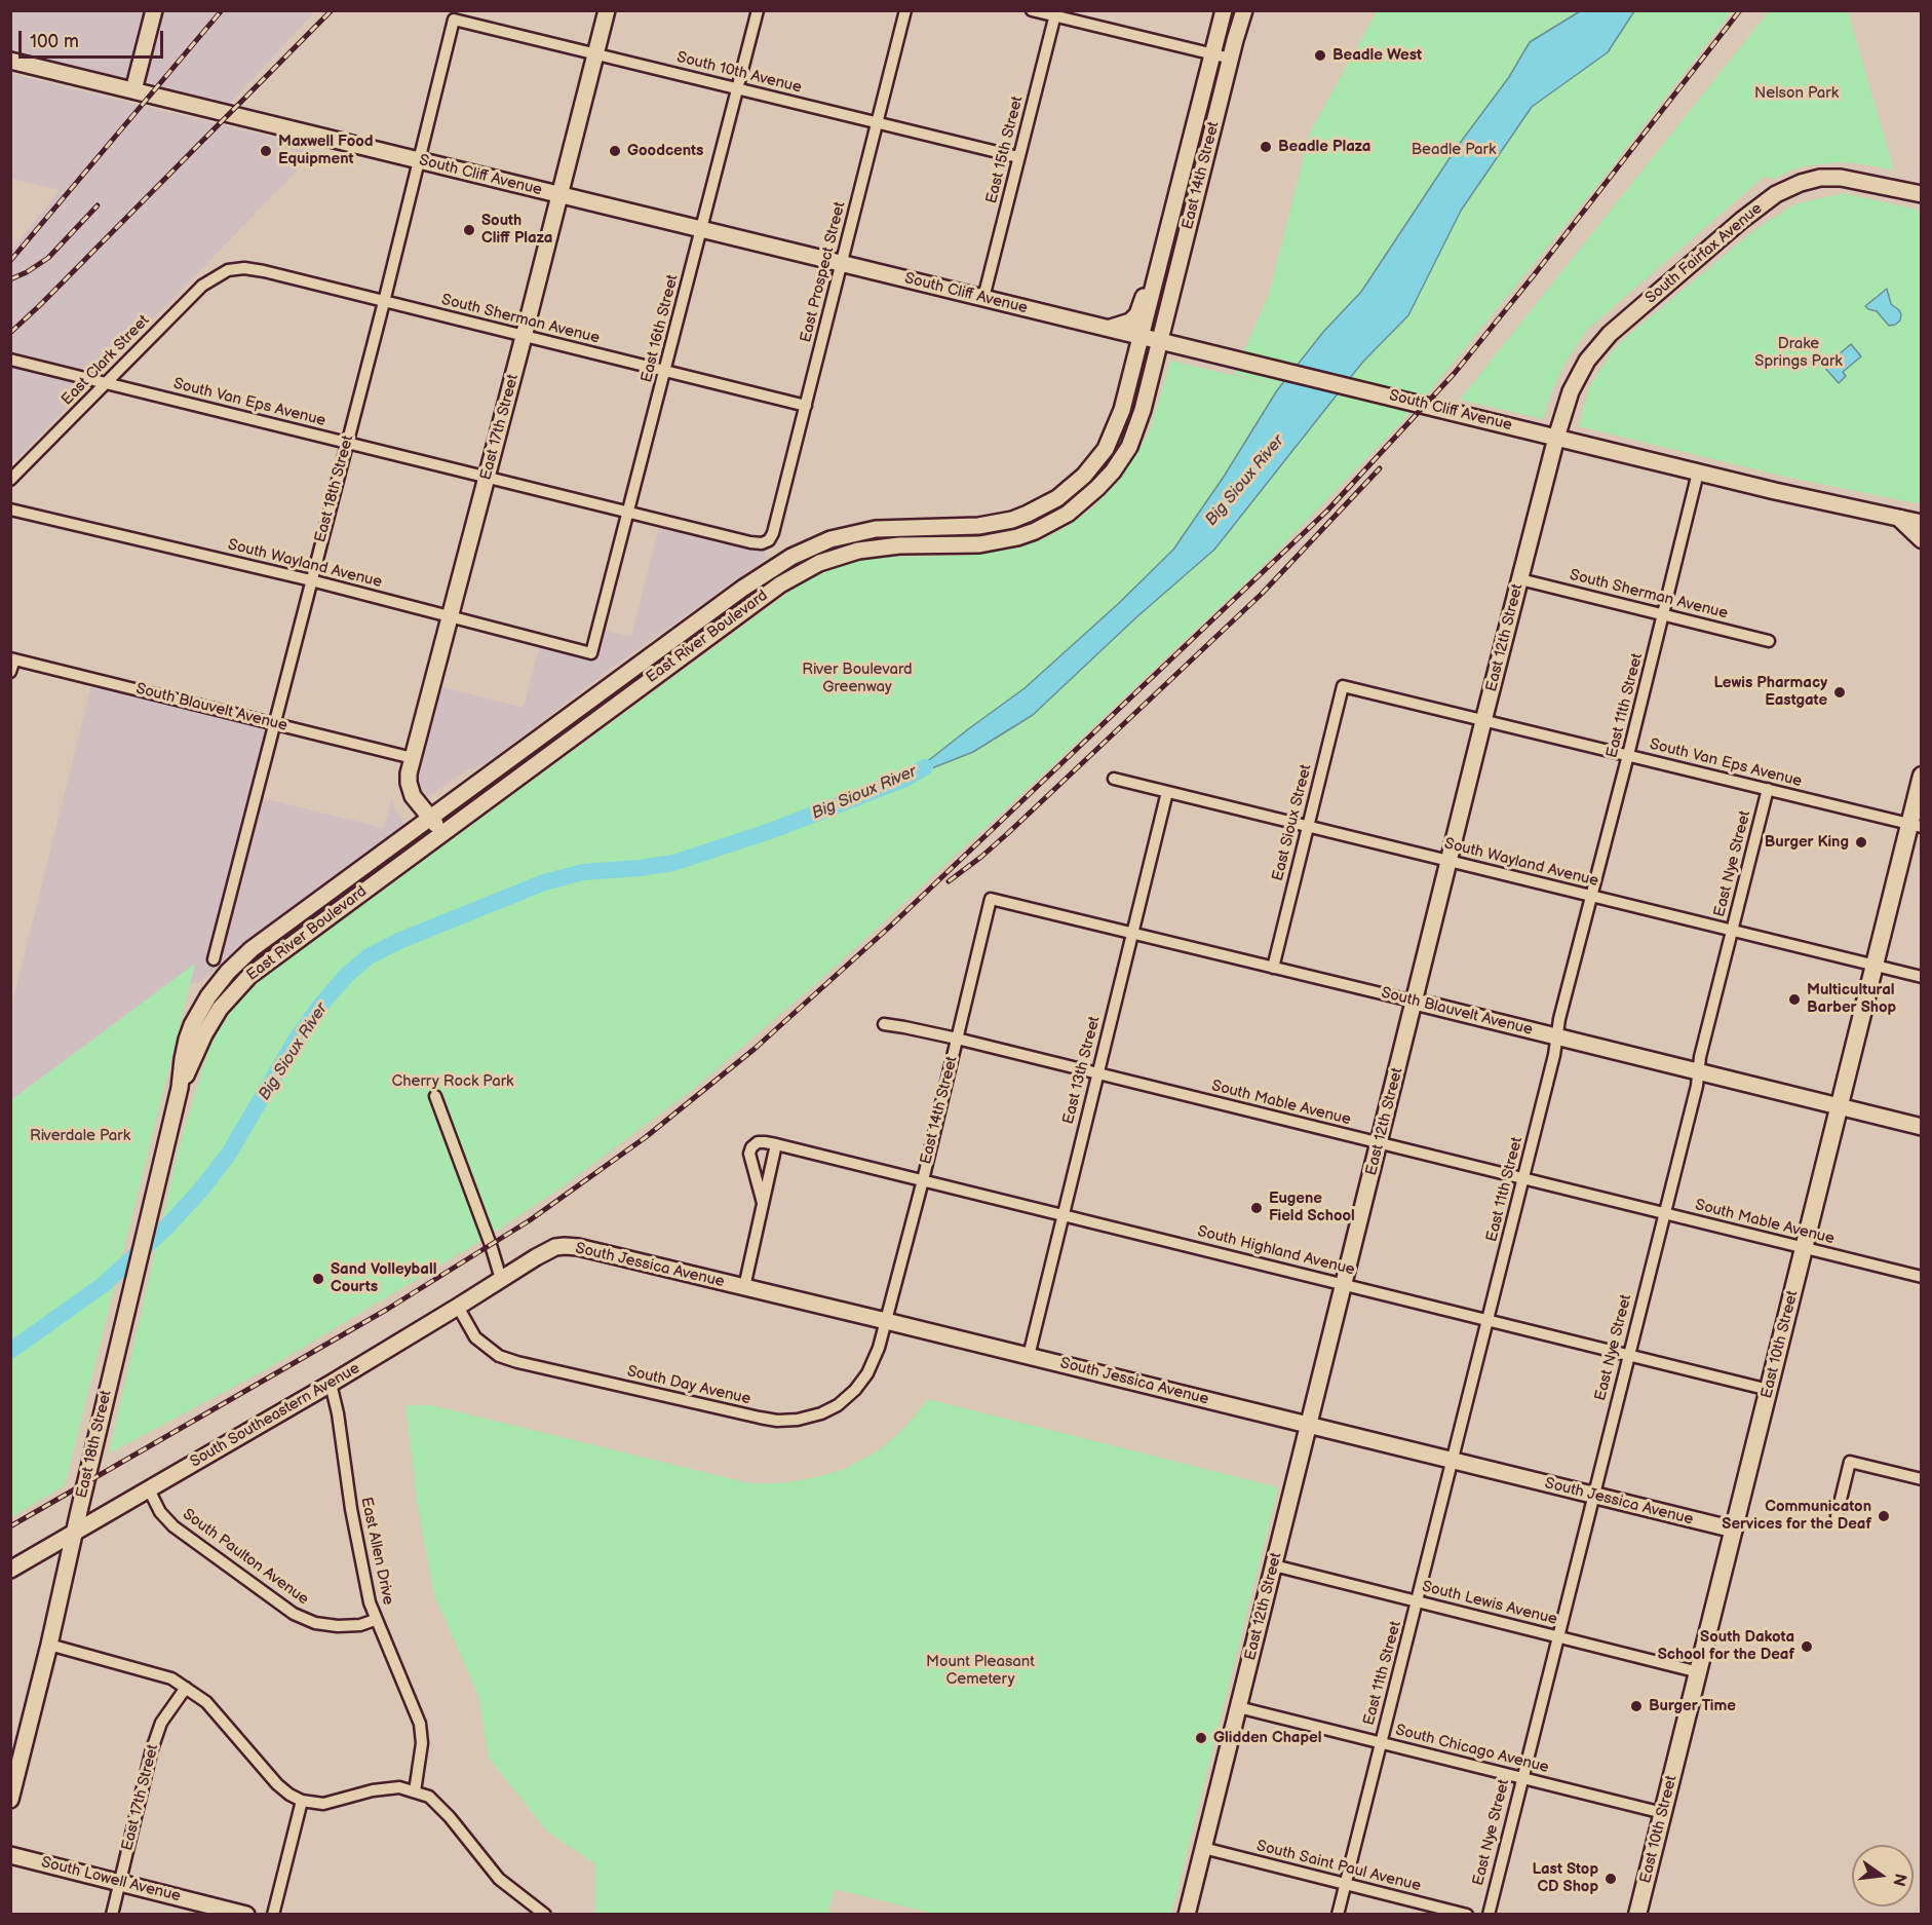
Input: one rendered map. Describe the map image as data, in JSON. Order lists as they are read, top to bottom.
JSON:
{
  "streets": {
    "main road": [
      "South Cliff Avenue",
      "East 14th Street",
      "South Fairfax Avenue",
      "East 17th Street",
      "East 18th Street",
      "East River Boulevard",
      "East 12th Street",
      "South Blauvelt Avenue",
      "South Jessica Avenue",
      "East 10th Street",
      "South Southeastern Avenue",
      "South Lowell Avenue"
    ],
    "street": [
      "South 10th Avenue",
      "East 15th Street",
      "East Prospect Street",
      "South Sherman Avenue",
      "East 16th Street",
      "East Clark Street",
      "South Van Eps Avenue",
      "South Wayland Avenue",
      "East 11th Street",
      "East Sioux Street",
      "East Nye Street",
      "East 13th Street",
      "South Mable Avenue",
      "South Highland Avenue",
      "South Day Avenue",
      "East Allen Drive",
      "South Paulton Avenue",
      "South Lewis Avenue",
      "South Chicago Avenue",
      "South Saint Paul Avenue"
    ]
  },
  "crossings": [
    ["South 10th Avenue", "East 15th Street"],
    ["South 10th Avenue", "East Prospect Street"],
    ["South 10th Avenue", "East 16th Street"],
    ["South 10th Avenue", "East 17th Street"],
    ["South 10th Avenue", "East 18th Street"],
    ["East 15th Street", "South Cliff Avenue"],
    ["South Cliff Avenue", "East 14th Street"],
    ["South Cliff Avenue", "South Fairfax Avenue"],
    ["South Cliff Avenue", "East Prospect Street"],
    ["South Cliff Avenue", "East 16th Street"],
    ["South Cliff Avenue", "East 17th Street"],
    ["South Cliff Avenue", "East 18th Street"],
    ["South Cliff Avenue", "East River Boulevard"],
    ["South Cliff Avenue", "East 12th Street"],
    ["South Cliff Avenue", "East 11th Street"],
    ["East 14th Street", "East River Boulevard"],
    ["East 14th Street", "South Blauvelt Avenue"],
    ["East 14th Street", "South Mable Avenue"],
    ["East 14th Street", "South Highland Avenue"],
    ["East 14th Street", "South Jessica Avenue"],
    ["East 14th Street", "South Day Avenue"],
    ["South Fairfax Avenue", "East 12th Street"],
    ["East Prospect Street", "South Sherman Avenue"],
    ["East Prospect Street", "South Van Eps Avenue"],
    ["South Sherman Avenue", "East 16th Street"],
    ["South Sherman Avenue", "East Clark Street"],
    ["South Sherman Avenue", "East 17th Street"],
    ["South Sherman Avenue", "East 18th Street"],
    ["South Sherman Avenue", "East 12th Street"],
    ["South Sherman Avenue", "East 11th Street"],
    ["East 16th Street", "South Van Eps Avenue"],
    ["East 16th Street", "South Wayland Avenue"],
    ["East Clark Street", "South Van Eps Avenue"],
    ["South Van Eps Avenue", "East 17th Street"],
    ["South Van Eps Avenue", "East 18th Street"],
    ["South Van Eps Avenue", "East 12th Street"],
    ["South Van Eps Avenue", "East 11th Street"],
    ["South Van Eps Avenue", "East Sioux Street"],
    ["South Van Eps Avenue", "East Nye Street"],
    ["South Van Eps Avenue", "East 10th Street"],
    ["East 17th Street", "South Wayland Avenue"],
    ["East 17th Street", "East River Boulevard"],
    ["East 17th Street", "South Blauvelt Avenue"],
    ["East 17th Street", "South Lowell Avenue"],
    ["East 18th Street", "South Wayland Avenue"],
    ["East 18th Street", "East River Boulevard"],
    ["East 18th Street", "South Blauvelt Avenue"],
    ["East 18th Street", "South Southeastern Avenue"],
    ["South Wayland Avenue", "East 12th Street"],
    ["South Wayland Avenue", "East 11th Street"],
    ["South Wayland Avenue", "East Sioux Street"],
    ["South Wayland Avenue", "East Nye Street"],
    ["South Wayland Avenue", "East 13th Street"],
    ["South Wayland Avenue", "East 10th Street"],
    ["East 12th Street", "South Blauvelt Avenue"],
    ["East 12th Street", "South Mable Avenue"],
    ["East 12th Street", "South Highland Avenue"],
    ["East 12th Street", "South Jessica Avenue"],
    ["East 12th Street", "South Lewis Avenue"],
    ["East 12th Street", "South Chicago Avenue"],
    ["East 12th Street", "South Saint Paul Avenue"],
    ["East 11th Street", "South Blauvelt Avenue"],
    ["East 11th Street", "South Mable Avenue"],
    ["East 11th Street", "South Highland Avenue"],
    ["East 11th Street", "South Jessica Avenue"],
    ["East 11th Street", "South Lewis Avenue"],
    ["East 11th Street", "South Chicago Avenue"],
    ["East 11th Street", "South Saint Paul Avenue"],
    ["South Blauvelt Avenue", "East Sioux Street"],
    ["South Blauvelt Avenue", "East Nye Street"],
    ["South Blauvelt Avenue", "East 13th Street"],
    ["South Blauvelt Avenue", "East 10th Street"],
    ["East Nye Street", "South Mable Avenue"],
    ["East Nye Street", "South Highland Avenue"],
    ["East Nye Street", "South Jessica Avenue"],
    ["East Nye Street", "South Lewis Avenue"],
    ["East Nye Street", "South Chicago Avenue"],
    ["East 13th Street", "South Mable Avenue"],
    ["East 13th Street", "South Highland Avenue"],
    ["East 13th Street", "South Jessica Avenue"],
    ["South Mable Avenue", "East 10th Street"],
    ["South Highland Avenue", "East 10th Street"],
    ["South Jessica Avenue", "East 10th Street"],
    ["South Jessica Avenue", "South Day Avenue"],
    ["South Jessica Avenue", "South Southeastern Avenue"],
    ["East 10th Street", "South Lewis Avenue"],
    ["East 10th Street", "South Chicago Avenue"],
    ["South Day Avenue", "South Southeastern Avenue"],
    ["South Southeastern Avenue", "East Allen Drive"],
    ["South Southeastern Avenue", "South Paulton Avenue"],
    ["East Allen Drive", "South Paulton Avenue"]
  ],
  "water": ["Big Sioux River"],
  "parks": [
    "Nelson Park",
    "Beadle Park",
    "Drake Springs Park",
    "River Boulevard Greenway",
    "Cherry Rock Park",
    "Riverdale Park",
    "Mount Pleasant Cemetery"
  ],
  "places": [
    "Beadle West",
    "Beadle Plaza",
    "Maxwell Food Equipment",
    "Goodcents",
    "South Cliff Plaza",
    "Lewis Pharmacy Eastgate",
    "Burger King",
    "Multicultural Barber Shop",
    "Eugene Field School",
    "Sand Volleyball Courts",
    "Communicaton Services for the Deaf",
    "South Dakota School for the Deaf",
    "Burger Time",
    "Glidden Chapel",
    "Last Stop CD Shop"
  ],
  "scale_bar": "100 m",
  "north": "right"
}
